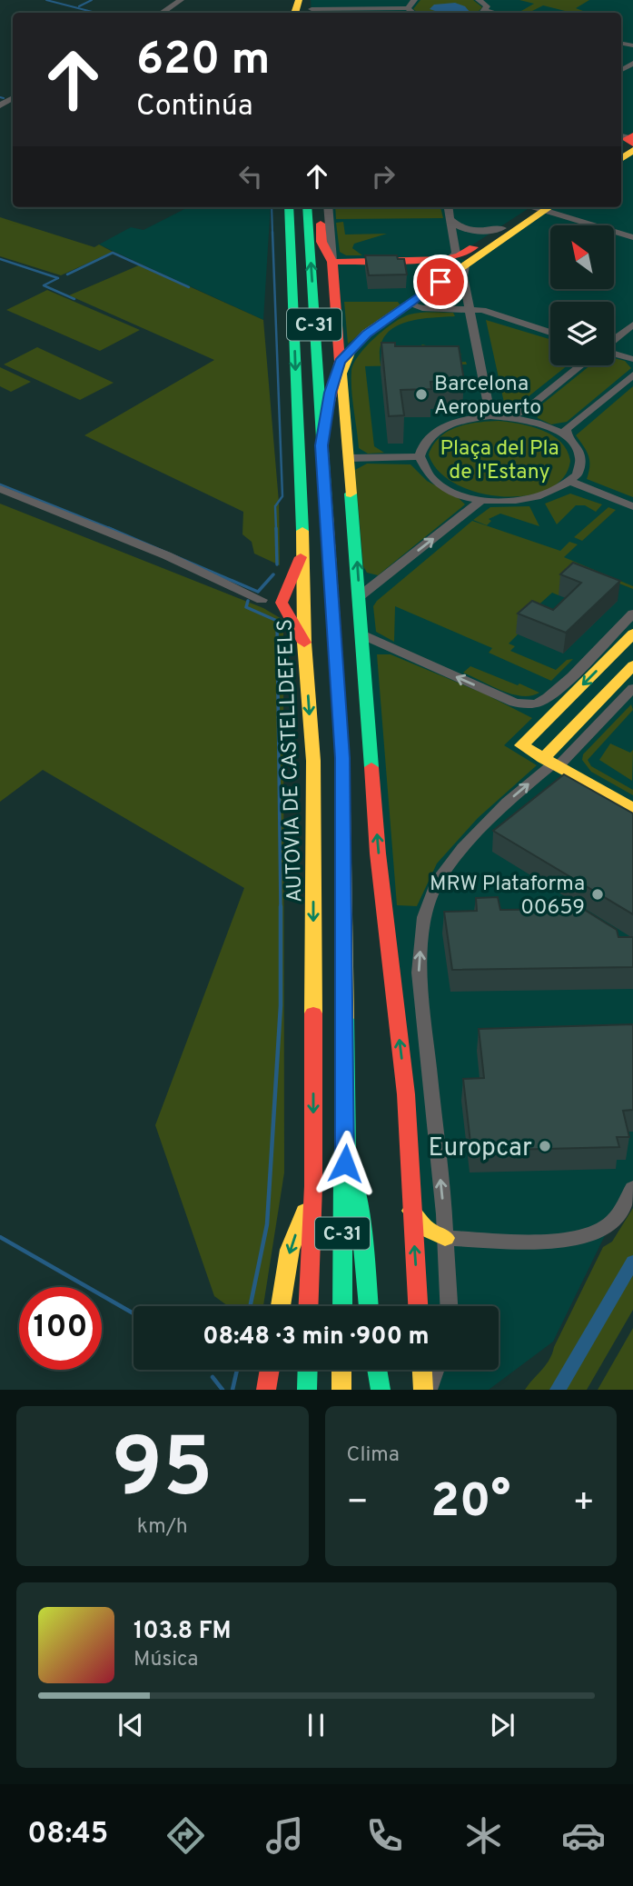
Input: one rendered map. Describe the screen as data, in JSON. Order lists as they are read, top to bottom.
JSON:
{
  "streets": {
    "main road": ["C-31", "AUTOVIA DE CASTELLDEFELS"]
  },
  "parks": ["Plaça del Pla de l'Estany"],
  "places": ["Barcelona Aeropuerto", "MRW Plataforma 00659", "Europcar"],
  "north": "top left",
  "page": {
    "turn": ["620 m", "Continúa"],
    "limit": "100",
    "trip": "08:48 · 3 min · 900 m",
    "tile": [
      ["95", "km/h"],
      "Clima"
    ],
    "heat": ["−", "20°", "+"],
    "song": ["103.8 FM", "Música"],
    "tabs": "08:45"
  }
}
